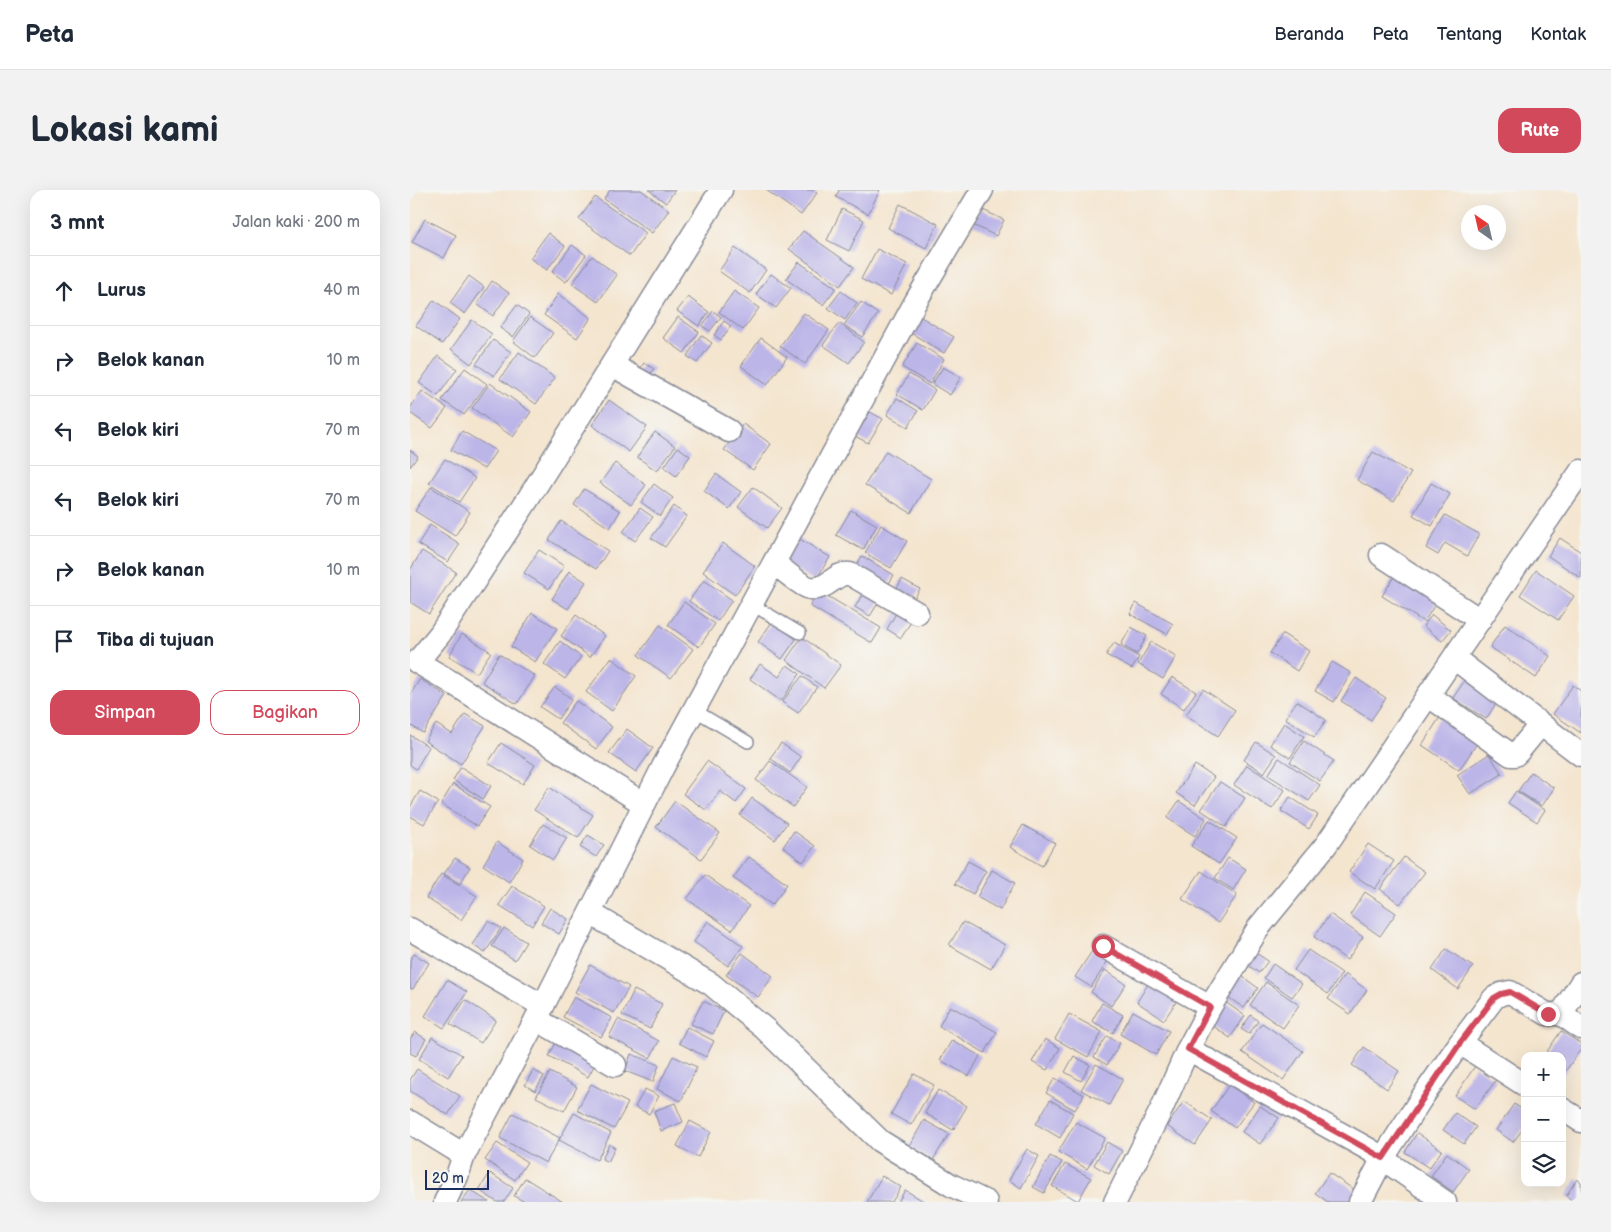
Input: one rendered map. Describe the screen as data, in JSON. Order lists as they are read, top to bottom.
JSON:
{
  "scale_bar": "20 m",
  "north": "top left",
  "page": {
    "header": "Peta",
    "nav": [
      "Beranda",
      "Peta",
      "Tentang",
      "Kontak"
    ],
    "buttons": [
      "Rute",
      ["Simpan", "Bagikan"]
    ],
    "title": "Lokasi kami",
    "heading": ["3 mnt", "Jalan kaki · 200 m"],
    "list": [
      ["Lurus", "40 m"],
      ["Belok kanan", "10 m"],
      ["Belok kiri", "70 m"],
      ["Belok kiri", "70 m"],
      ["Belok kanan", "10 m"],
      "Tiba di tujuan"
    ],
    "map_buttons": ["+", "−"],
    "scale": "20 m"
  }
}
